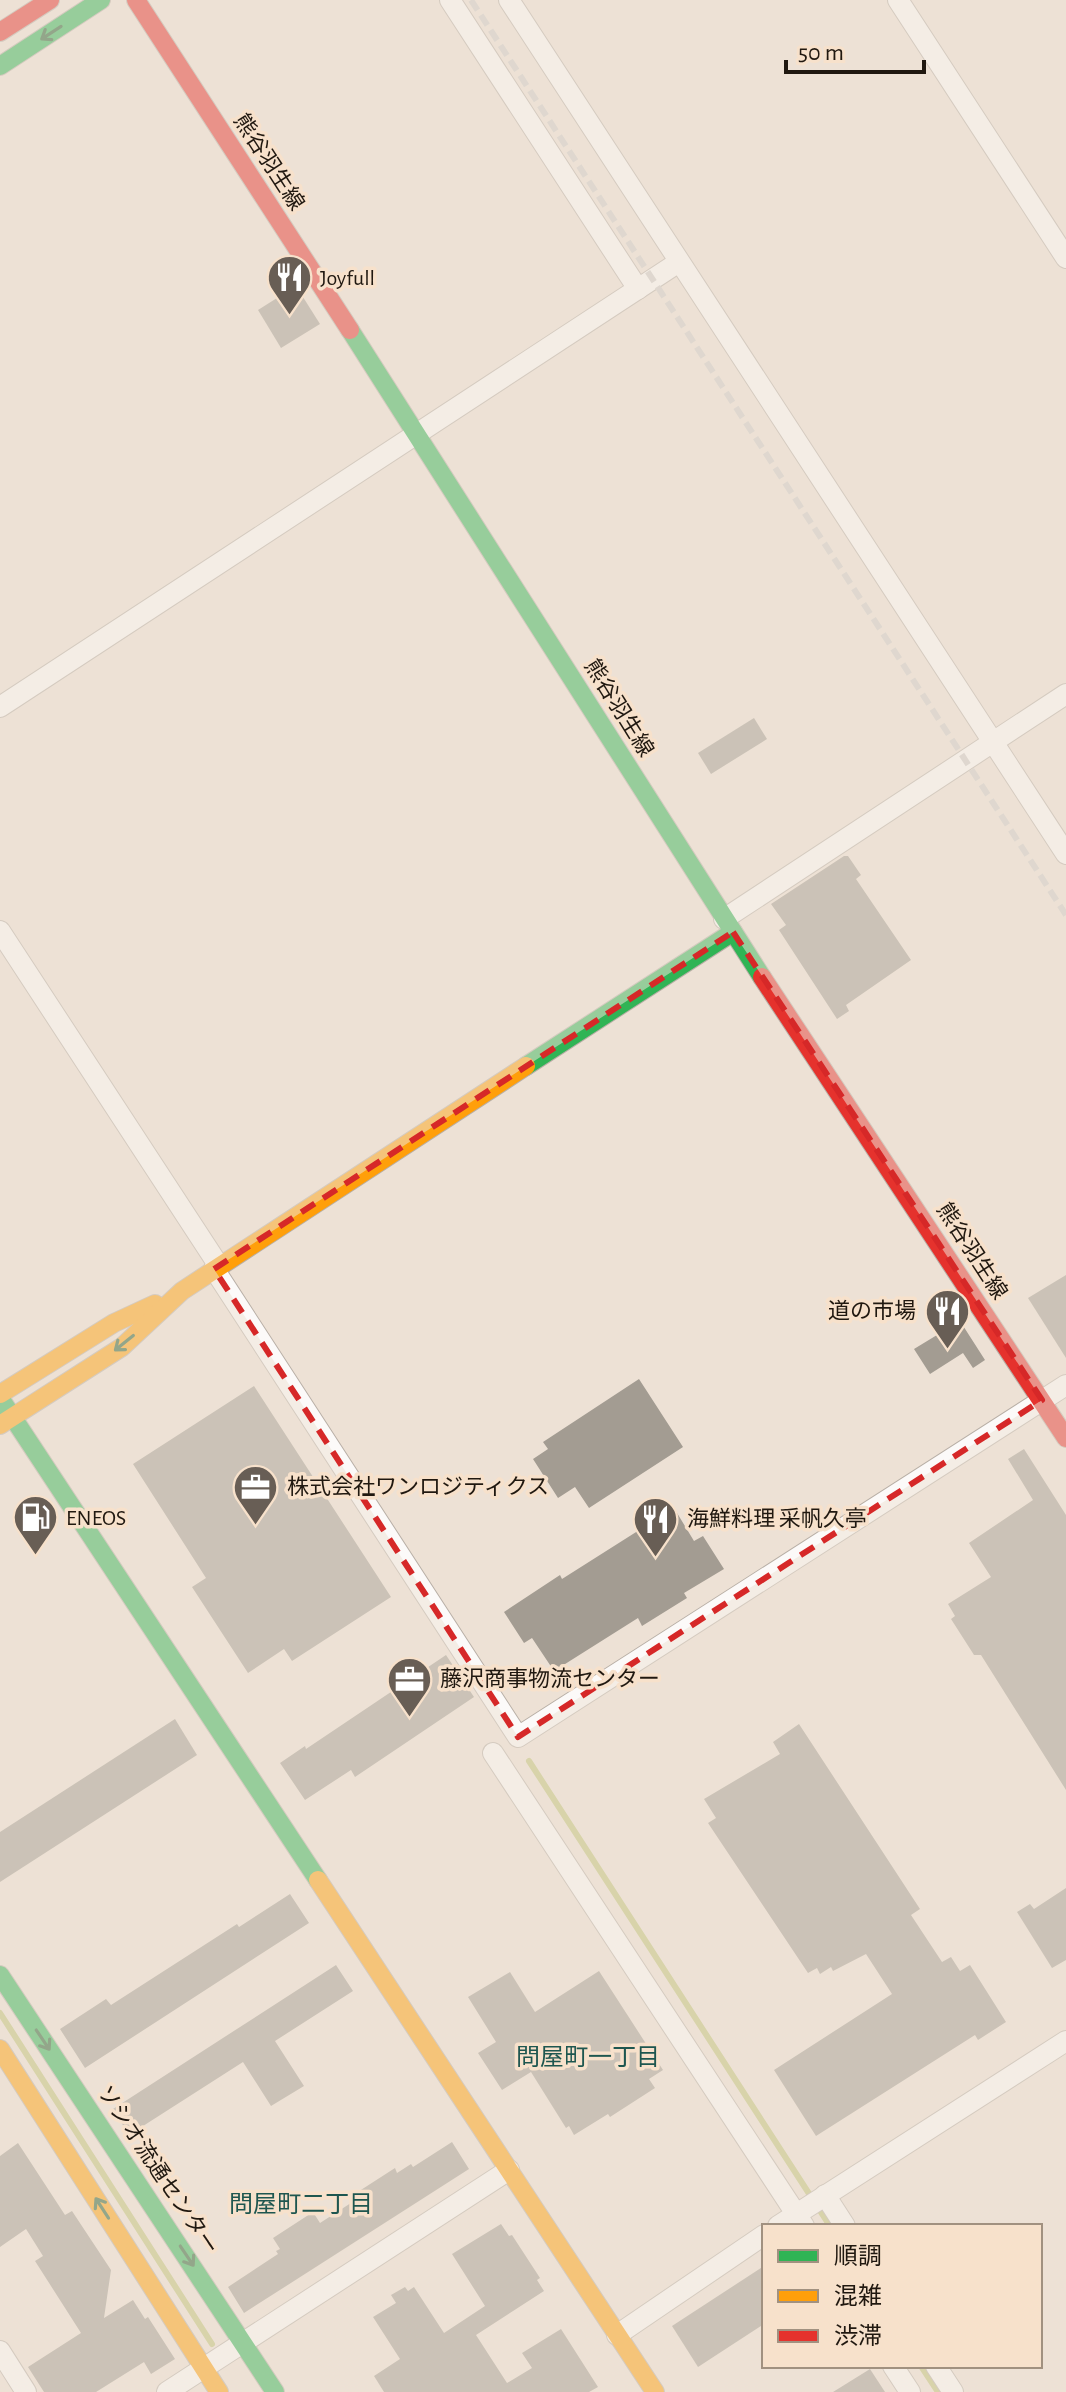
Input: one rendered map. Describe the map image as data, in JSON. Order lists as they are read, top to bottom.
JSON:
{
  "streets": {
    "street": ["熊谷羽生線", "ソシオ流通センター"]
  },
  "districts": ["問屋町一丁目", "問屋町二丁目"],
  "places": {
    "restaurant": ["Joyfull", "道の市場", "海鮮料理 采帆久亭"],
    "office": ["株式会社ワンロジティクス", "藤沢商事物流センター"],
    "fuel station": ["ENEOS"]
  },
  "legend": ["順調", "混雑", "渋滞"],
  "scale_bar": "50 m"
}
